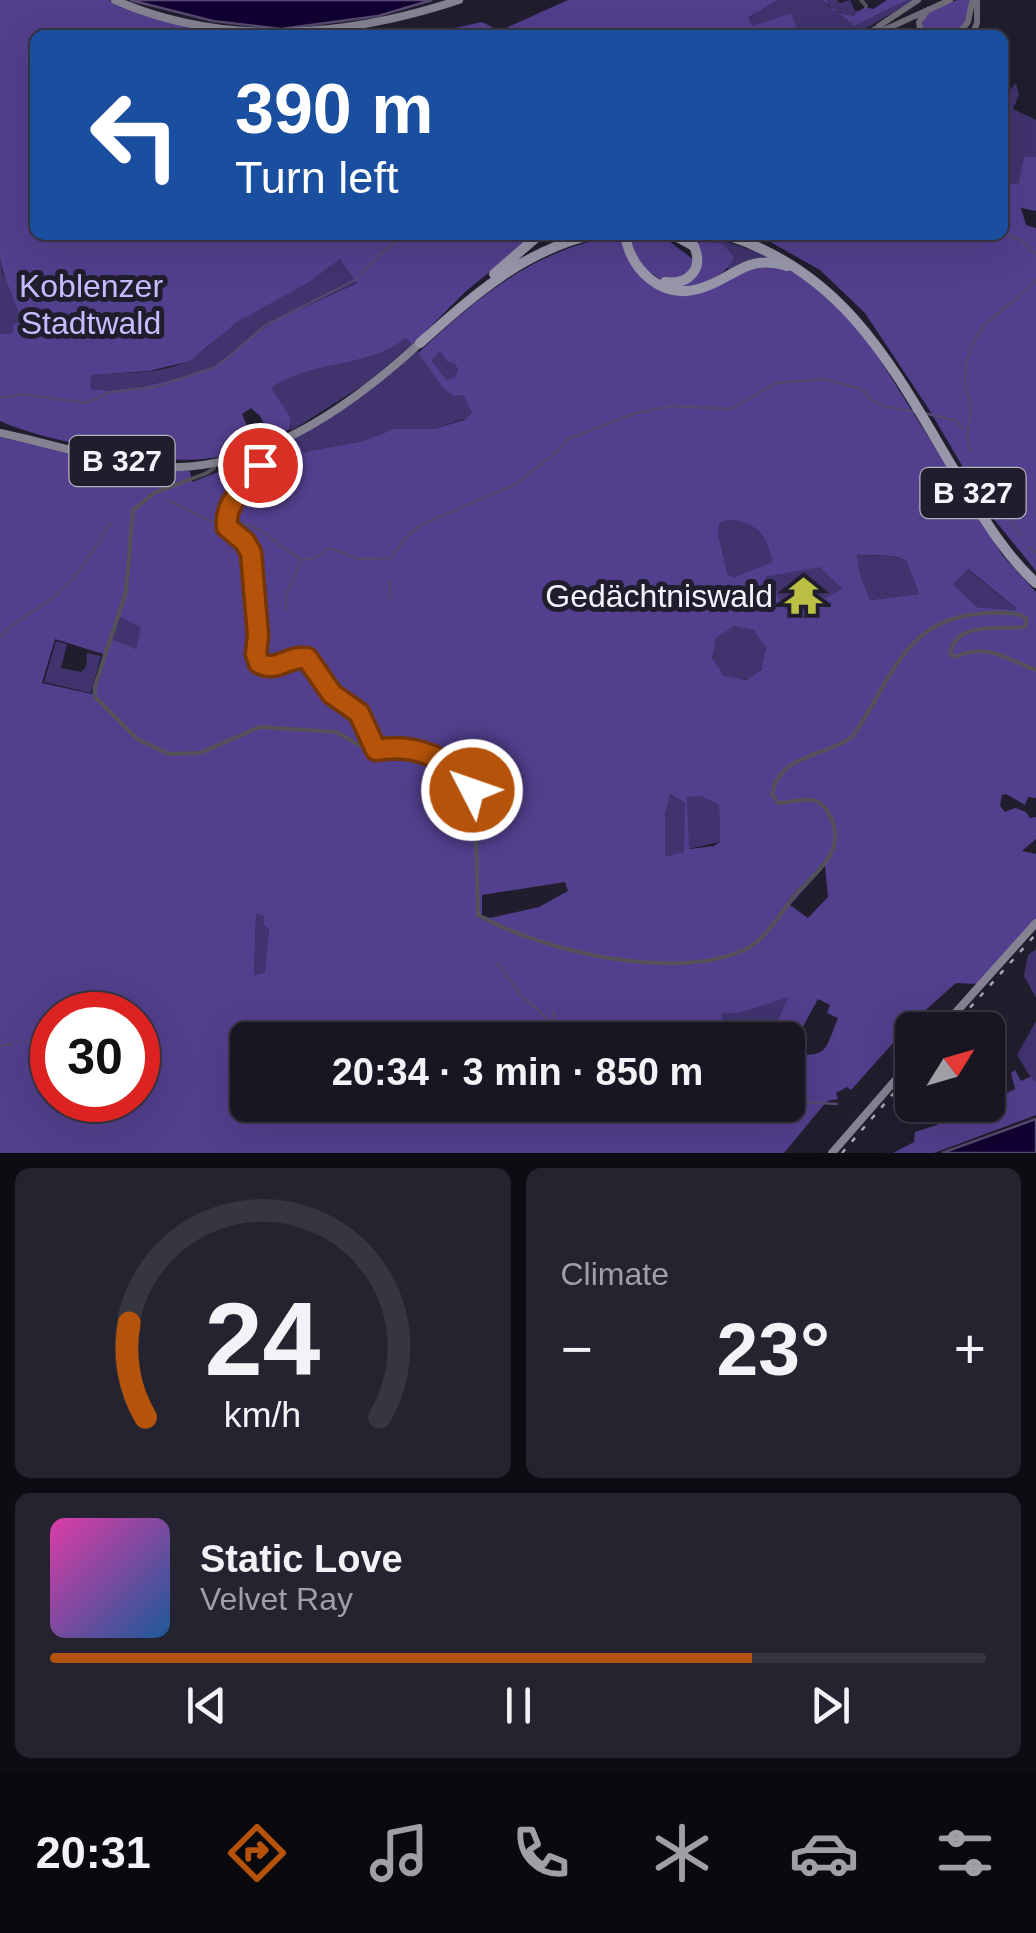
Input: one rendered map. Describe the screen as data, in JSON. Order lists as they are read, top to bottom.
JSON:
{
  "streets": {
    "highway": ["B 327"]
  },
  "parks": ["Koblenzer Stadtwald"],
  "places": {
    "temple": ["Gedächtniswald"]
  },
  "north": "top right",
  "page": {
    "turn": ["390 m", "Turn left"],
    "limit": "30",
    "trip": "20:34 · 3 min · 850 m",
    "tile": "Climate",
    "heat": ["−", "23°", "+"],
    "song": ["Static Love", "Velvet Ray"],
    "tabs": "20:31",
    "gauge": ["24", "km/h"]
  }
}
